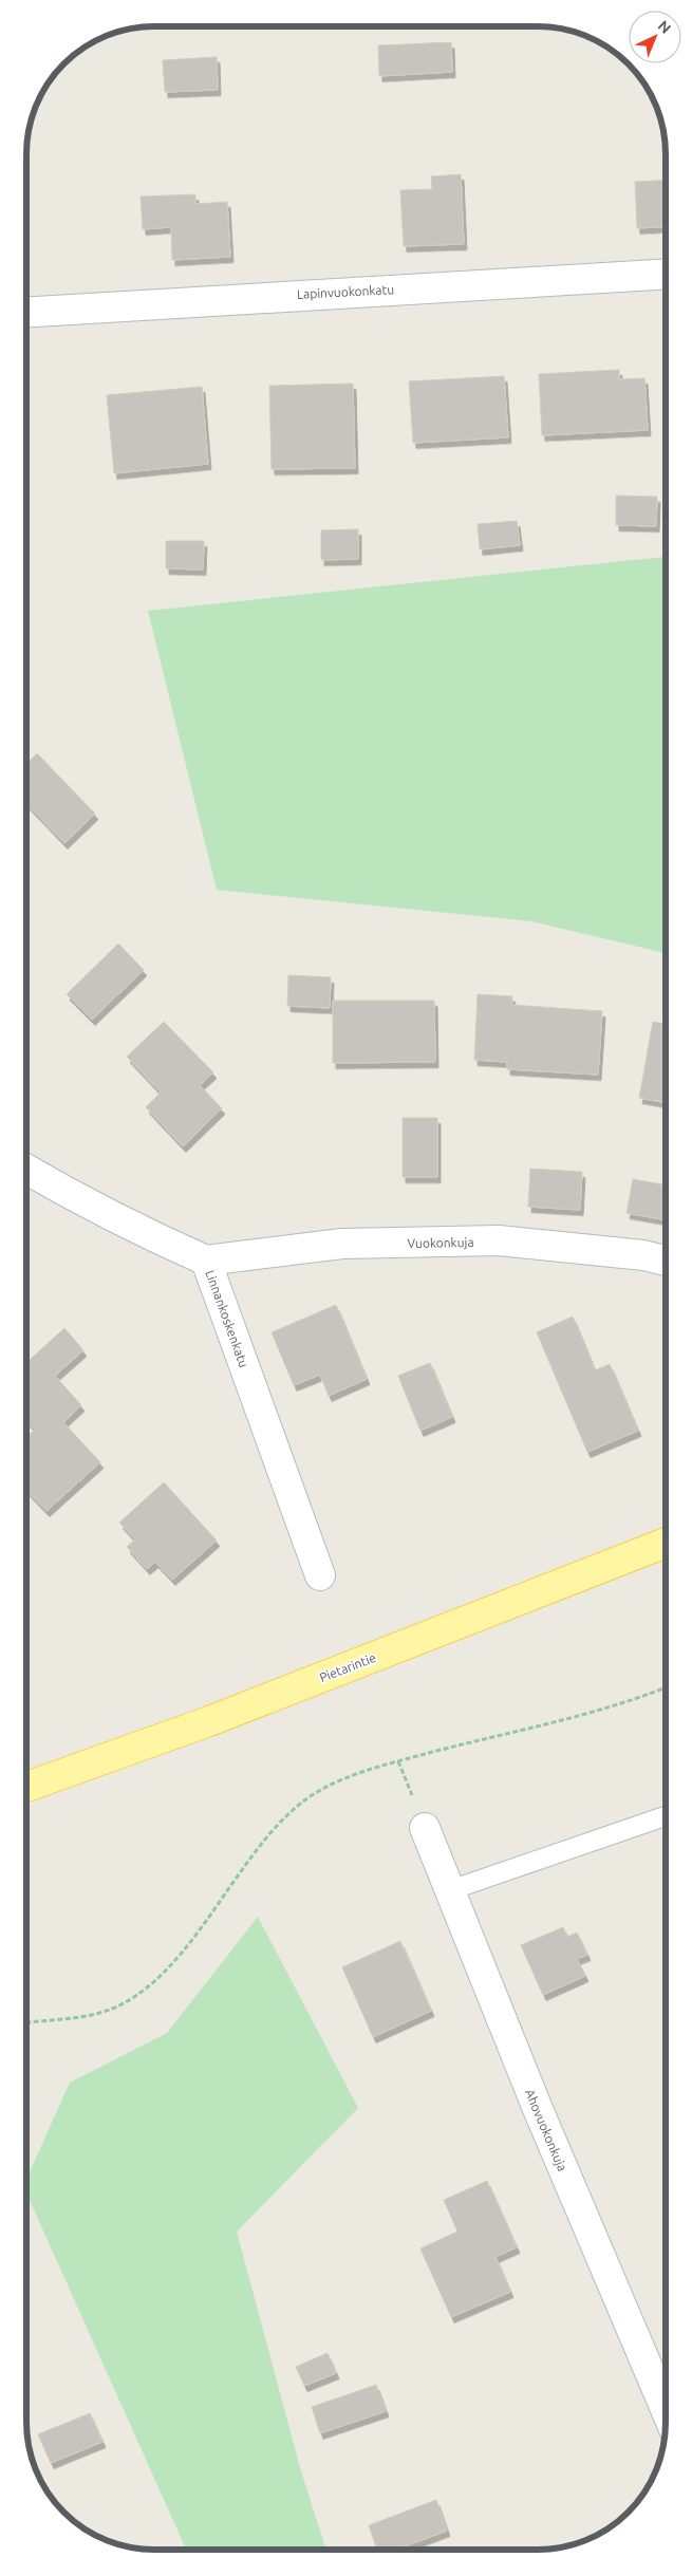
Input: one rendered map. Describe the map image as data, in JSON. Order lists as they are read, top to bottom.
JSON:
{
  "streets": {
    "main road": ["Pietarintie"],
    "street": [
      "Lapinvuokonkatu",
      "Vuokonkuja",
      "Linnankoskenkatu",
      "Ahovuokonkuja"
    ]
  },
  "crossings": [
    ["Vuokonkuja", "Linnankoskenkatu"]
  ],
  "north": "top right"
}
